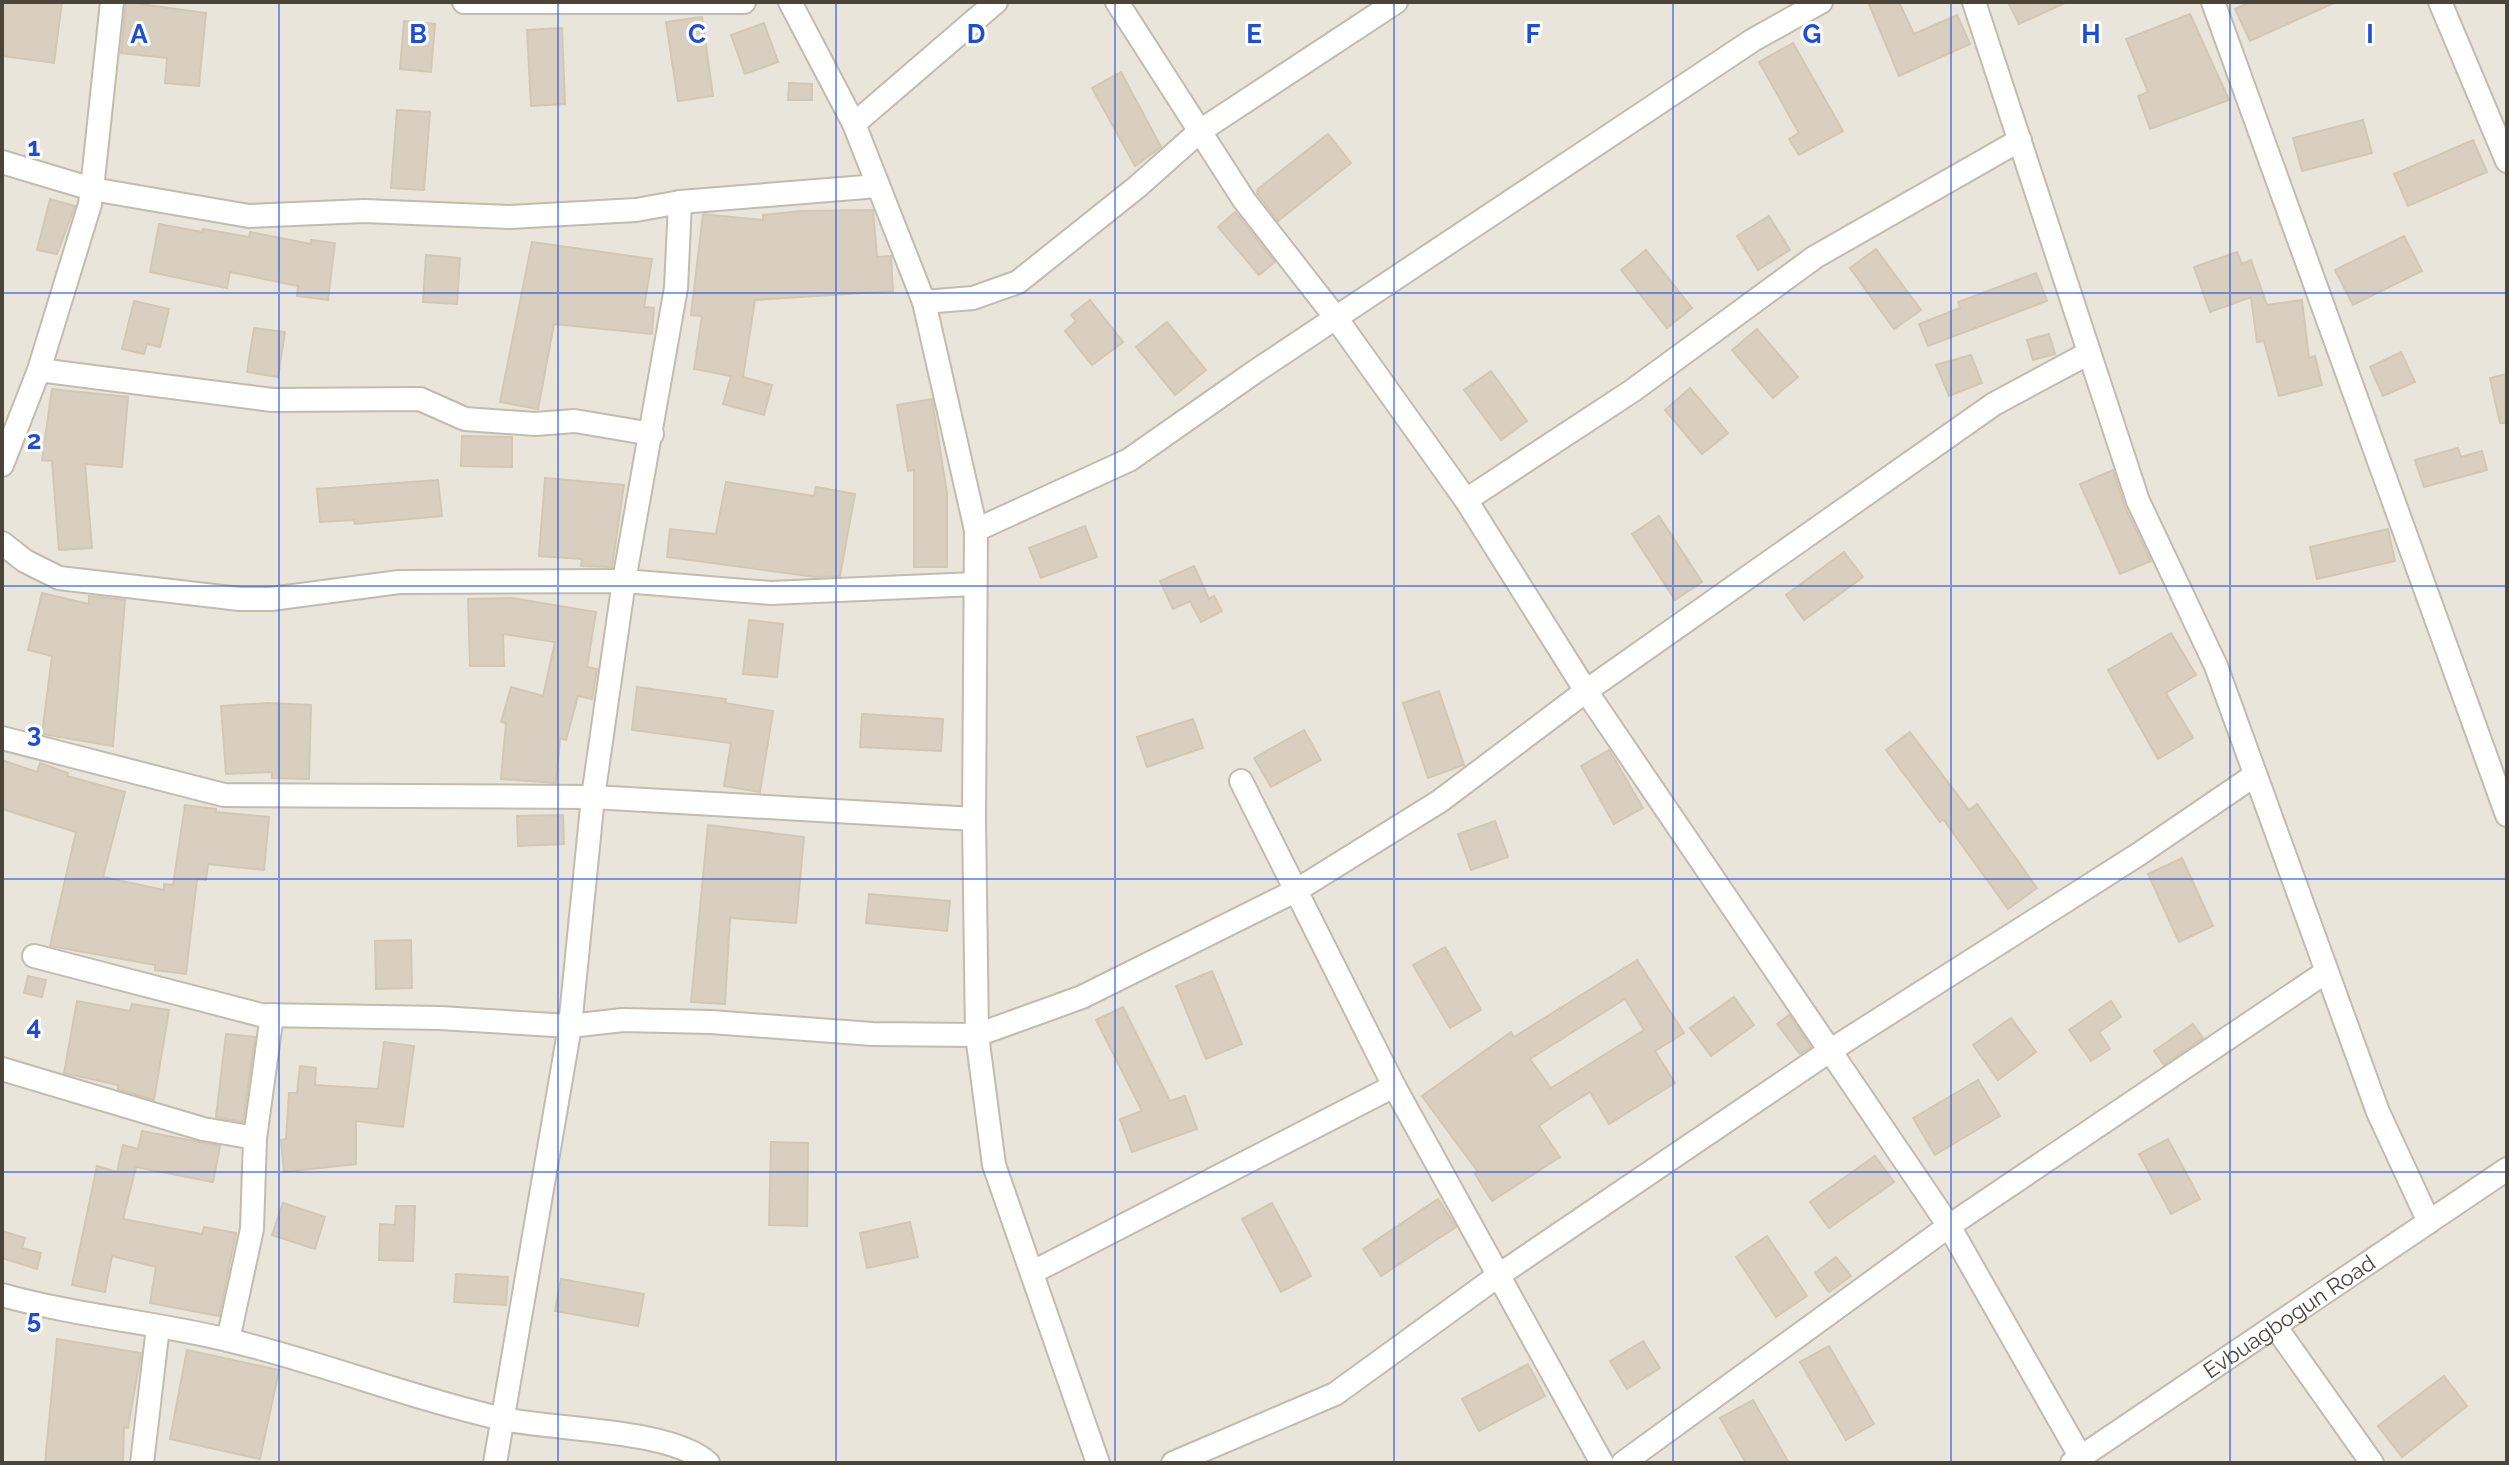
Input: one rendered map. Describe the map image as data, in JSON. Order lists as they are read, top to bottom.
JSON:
{
  "streets": {
    "street": ["Evbuagbogun Road"]
  },
  "grid": {
    "columns": [
      "A",
      "B",
      "C",
      "D",
      "E",
      "F",
      "G",
      "H",
      "I"
    ],
    "rows": [
      "1",
      "2",
      "3",
      "4",
      "5"
    ]
  }
}
